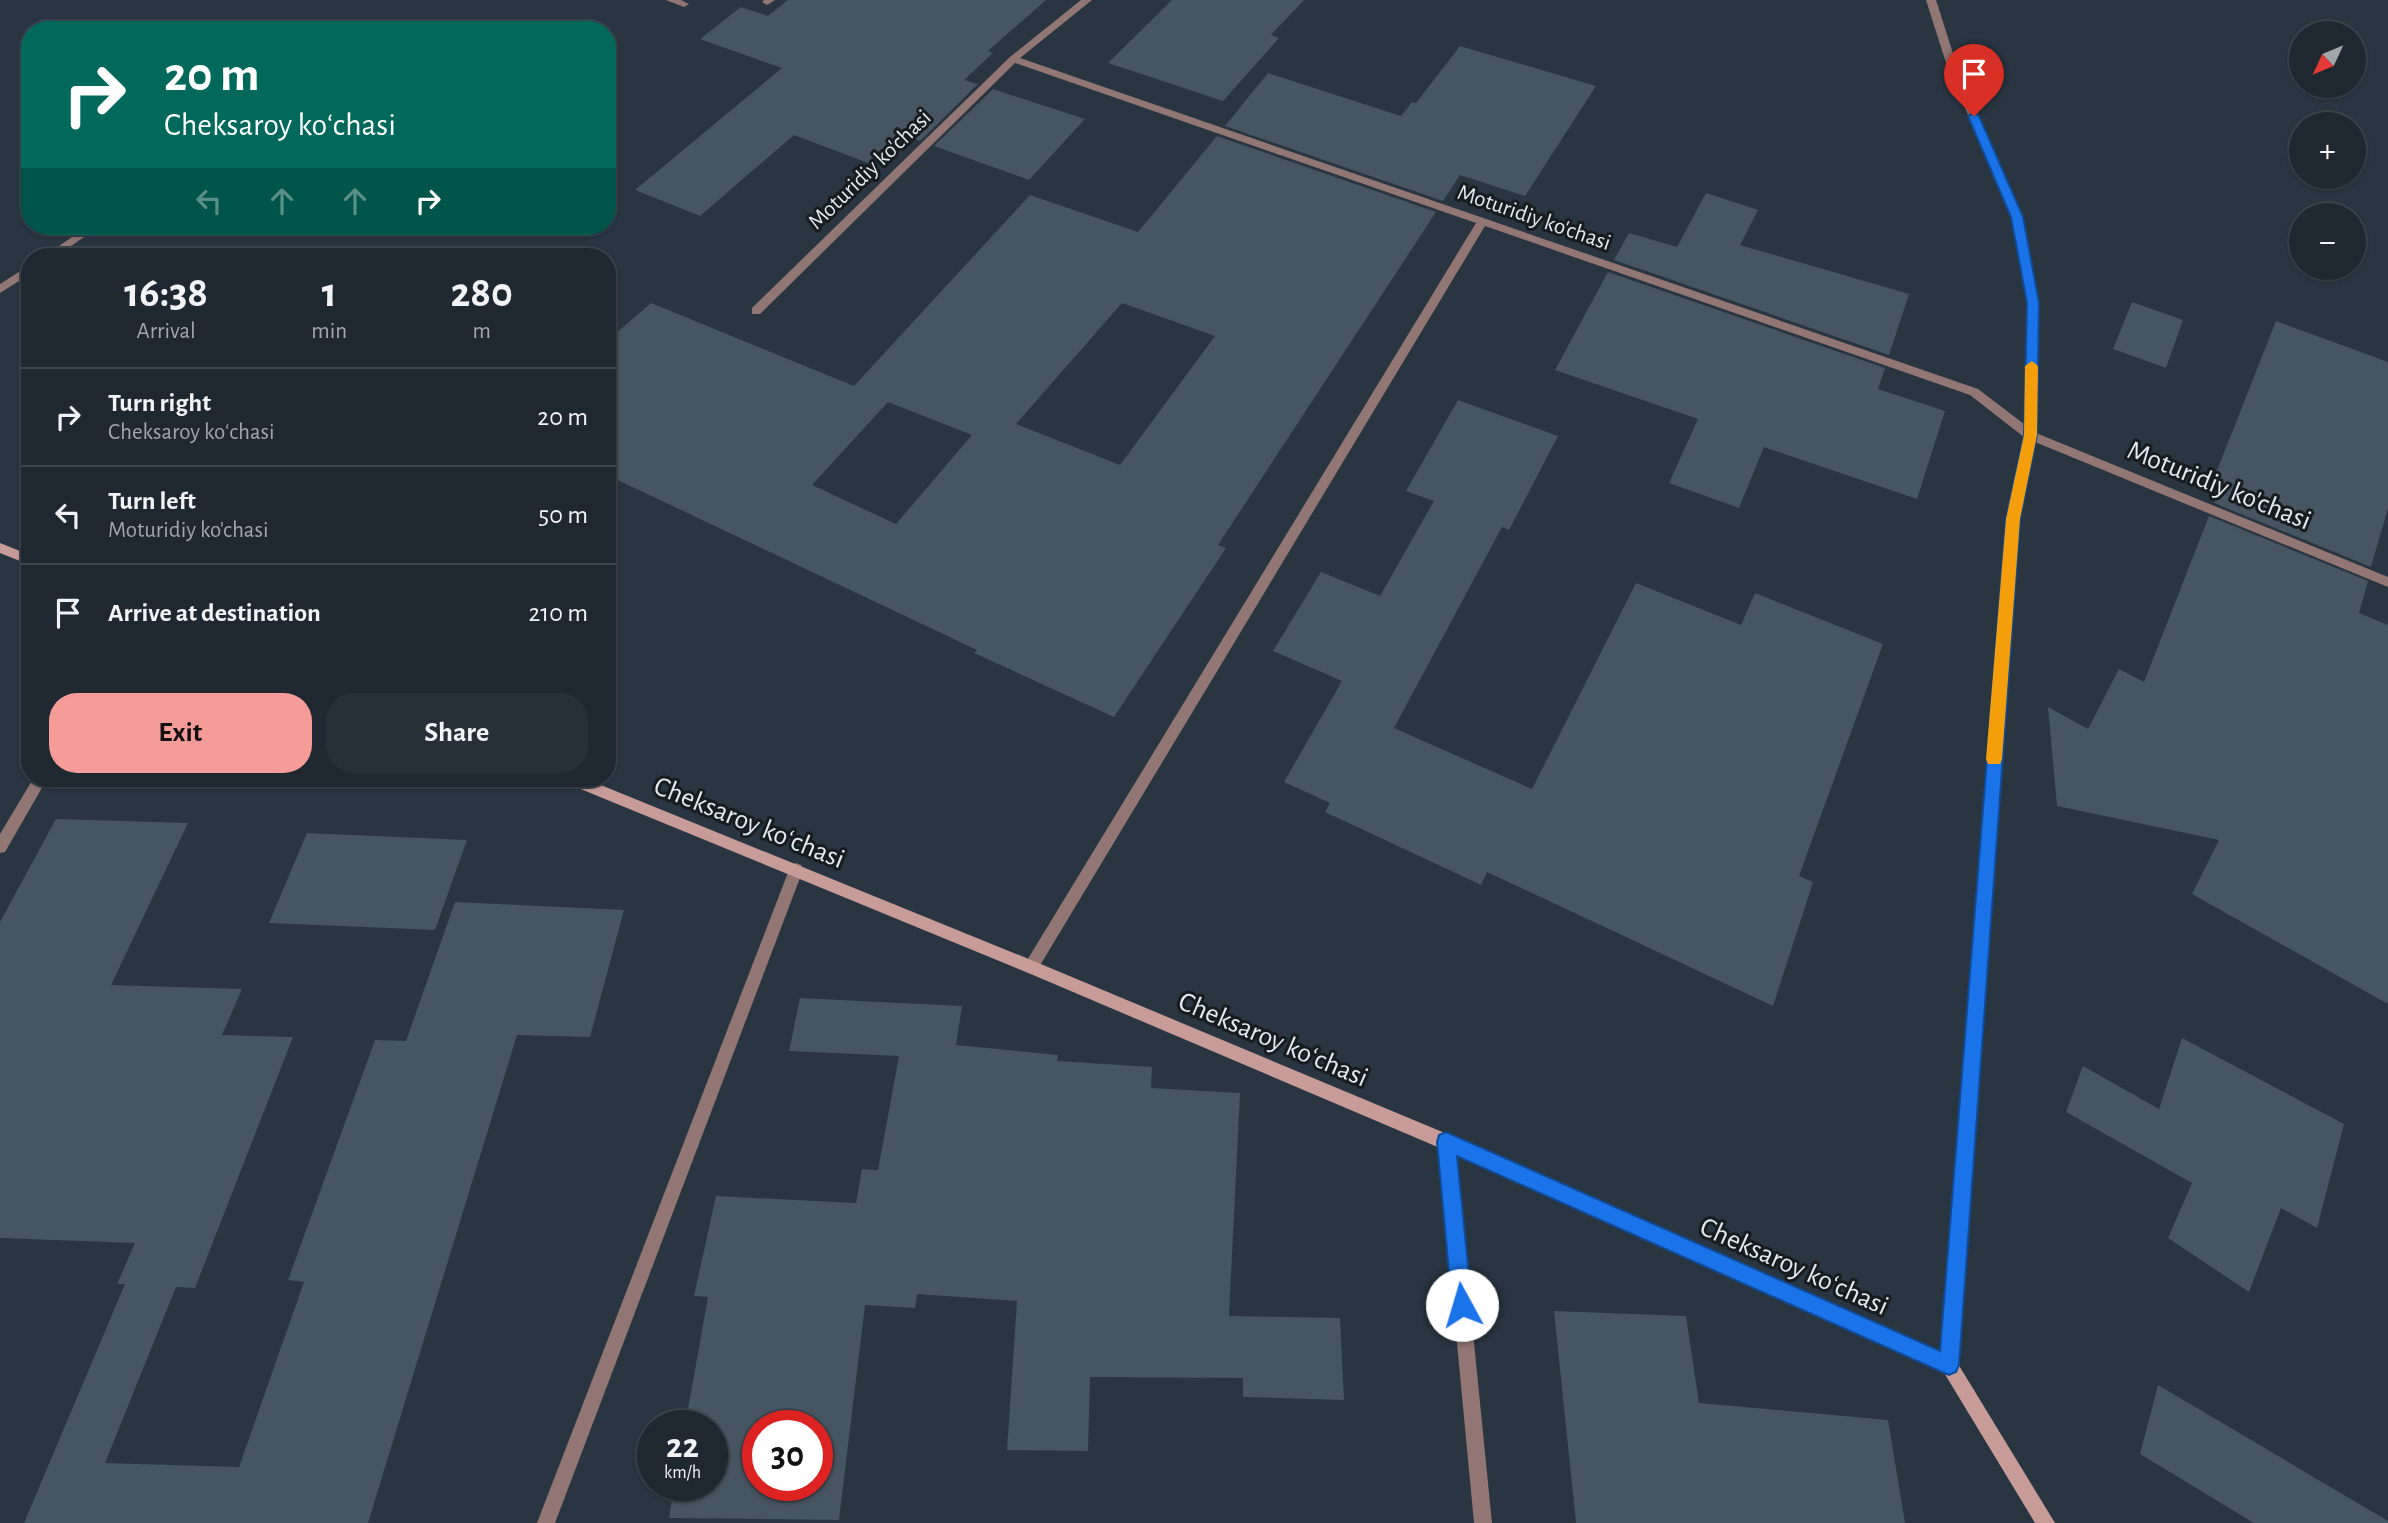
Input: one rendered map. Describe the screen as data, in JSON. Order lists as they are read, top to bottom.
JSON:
{
  "streets": {
    "street": ["Moturidiy ko'chasi", "Cheksaroy koʻchasi"]
  },
  "north": "bottom left",
  "page": {
    "map_buttons": ["+", "−"],
    "turn": ["20 m", "Cheksaroy koʻchasi"],
    "eta": [
      "16:38",
      "Arrival",
      "1",
      "min",
      "280",
      "m"
    ],
    "list": [
      {
        "name": "Turn right",
        "note": "Cheksaroy koʻchasi",
        "value": "20 m"
      },
      {
        "name": "Turn left",
        "note": "Moturidiy ko'chasi",
        "value": "50 m"
      },
      {
        "name": "Arrive at destination",
        "value": "210 m"
      }
    ],
    "buttons": ["Exit", "Share"],
    "speed": "22 km/h",
    "limit": "30"
  }
}
